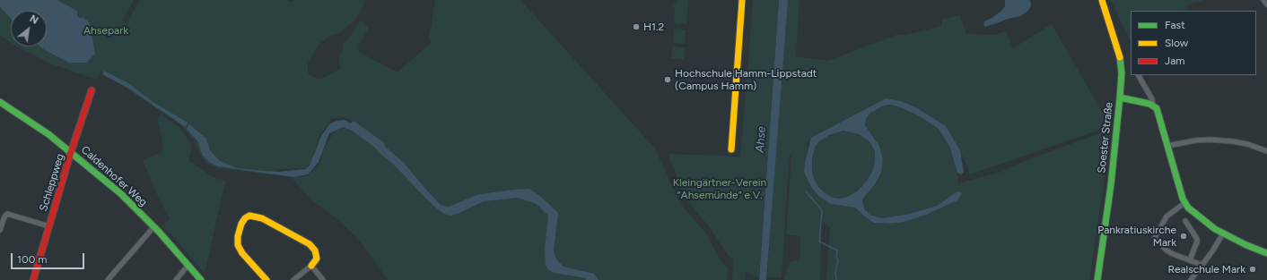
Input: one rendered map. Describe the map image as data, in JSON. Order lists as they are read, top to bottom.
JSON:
{
  "streets": {
    "street": ["Soester Straße", "Caldenhofer Weg", "Schleppweg"]
  },
  "crossings": [
    ["Caldenhofer Weg", "Schleppweg"]
  ],
  "water": ["Ahse"],
  "parks": ["Ahsepark", "Kleingärtner-Verein “Ahsemünde” e.V."],
  "places": [
    "H1.2",
    "Hochschule Hamm-Lippstadt (Campus Hamm)",
    "Pankratiuskirche Mark",
    "Realschule Mark"
  ],
  "legend": ["Fast", "Slow", "Jam"],
  "scale_bar": "100 m",
  "north": "top right"
}
